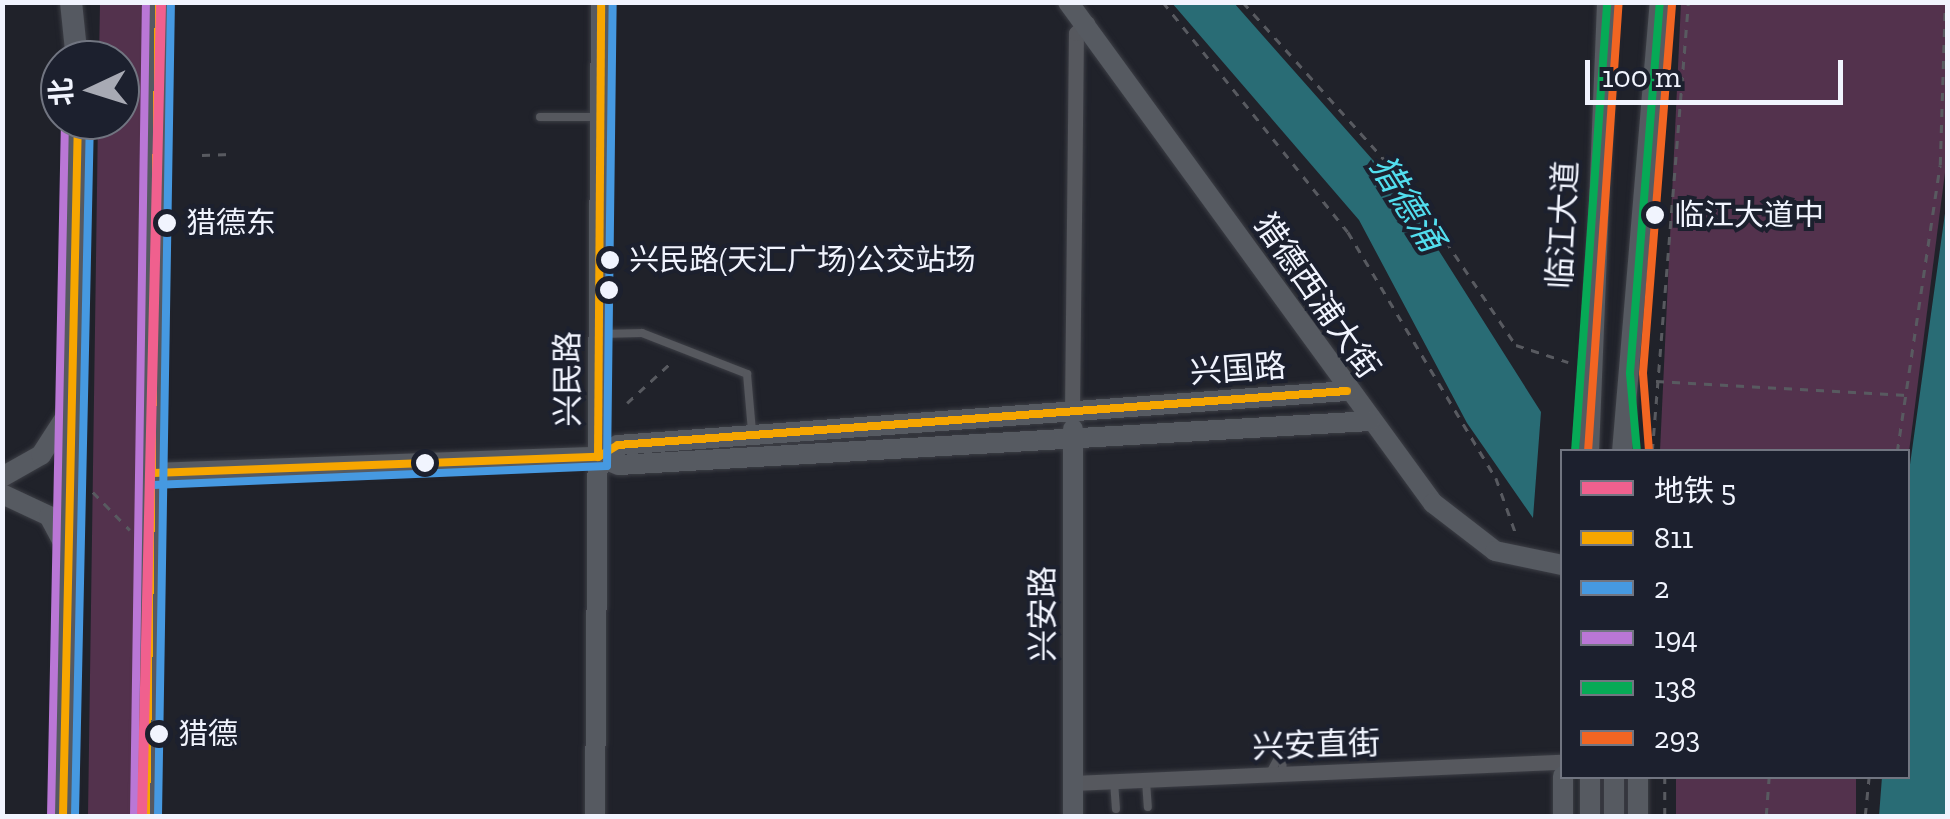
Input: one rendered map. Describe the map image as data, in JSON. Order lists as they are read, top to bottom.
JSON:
{
  "streets": {
    "street": [
      "临江大道",
      "猎德西浦大街",
      "兴国路",
      "兴民路",
      "兴安路",
      "兴安直街"
    ]
  },
  "crossings": [
    ["猎德西浦大街", "兴国路"],
    ["兴国路", "兴民路"],
    ["兴国路", "兴安路"],
    ["兴安路", "兴安直街"]
  ],
  "water": ["猎德涌"],
  "places": [
    "临江大道中",
    "猎德东",
    "兴民路(天汇广场)公交站场",
    "猎德"
  ],
  "lines": [
    "metro line 5",
    "transit line 811",
    "transit line 2",
    "transit line 194",
    "transit line 138",
    "transit line 293"
  ],
  "legend": [
    "地铁 5",
    "811",
    "2",
    "194",
    "138",
    "293"
  ],
  "scale_bar": "100 m",
  "north": "left"
}
